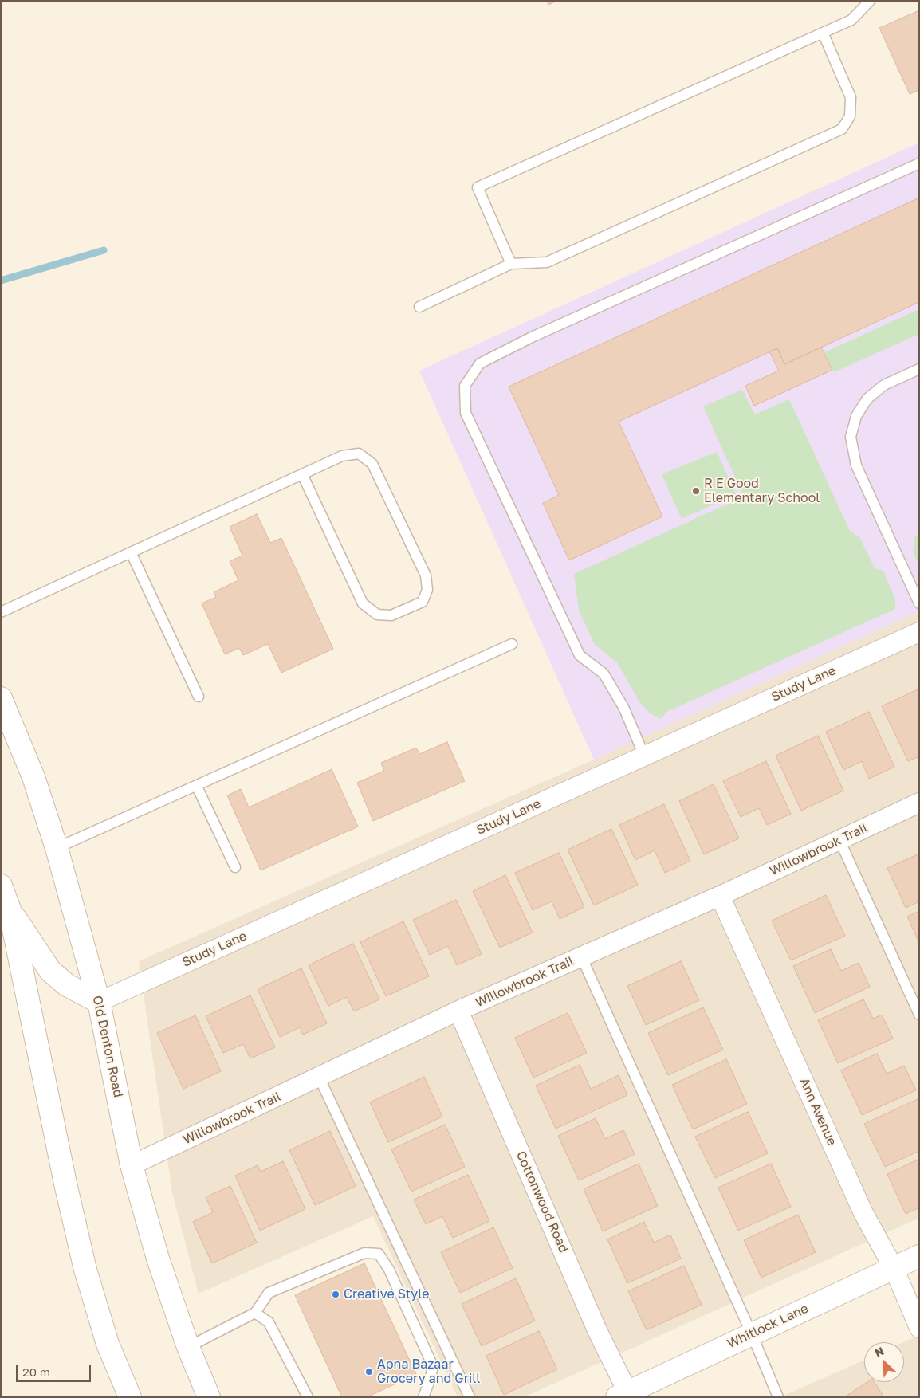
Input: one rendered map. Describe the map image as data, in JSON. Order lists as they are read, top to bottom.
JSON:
{
  "streets": {
    "main road": ["Old Denton Road", "Whitlock Lane"],
    "street": [
      "Study Lane",
      "Willowbrook Trail",
      "Ann Avenue",
      "Cottonwood Road"
    ]
  },
  "crossings": [
    ["Study Lane", "Old Denton Road"],
    ["Willowbrook Trail", "Old Denton Road"],
    ["Willowbrook Trail", "Ann Avenue"],
    ["Willowbrook Trail", "Cottonwood Road"],
    ["Ann Avenue", "Whitlock Lane"],
    ["Cottonwood Road", "Whitlock Lane"]
  ],
  "places": ["R E Good Elementary School", "Creative Style", "Apna Bazaar Grocery and Grill"],
  "scale_bar": "20 m",
  "north": "top left"
}
